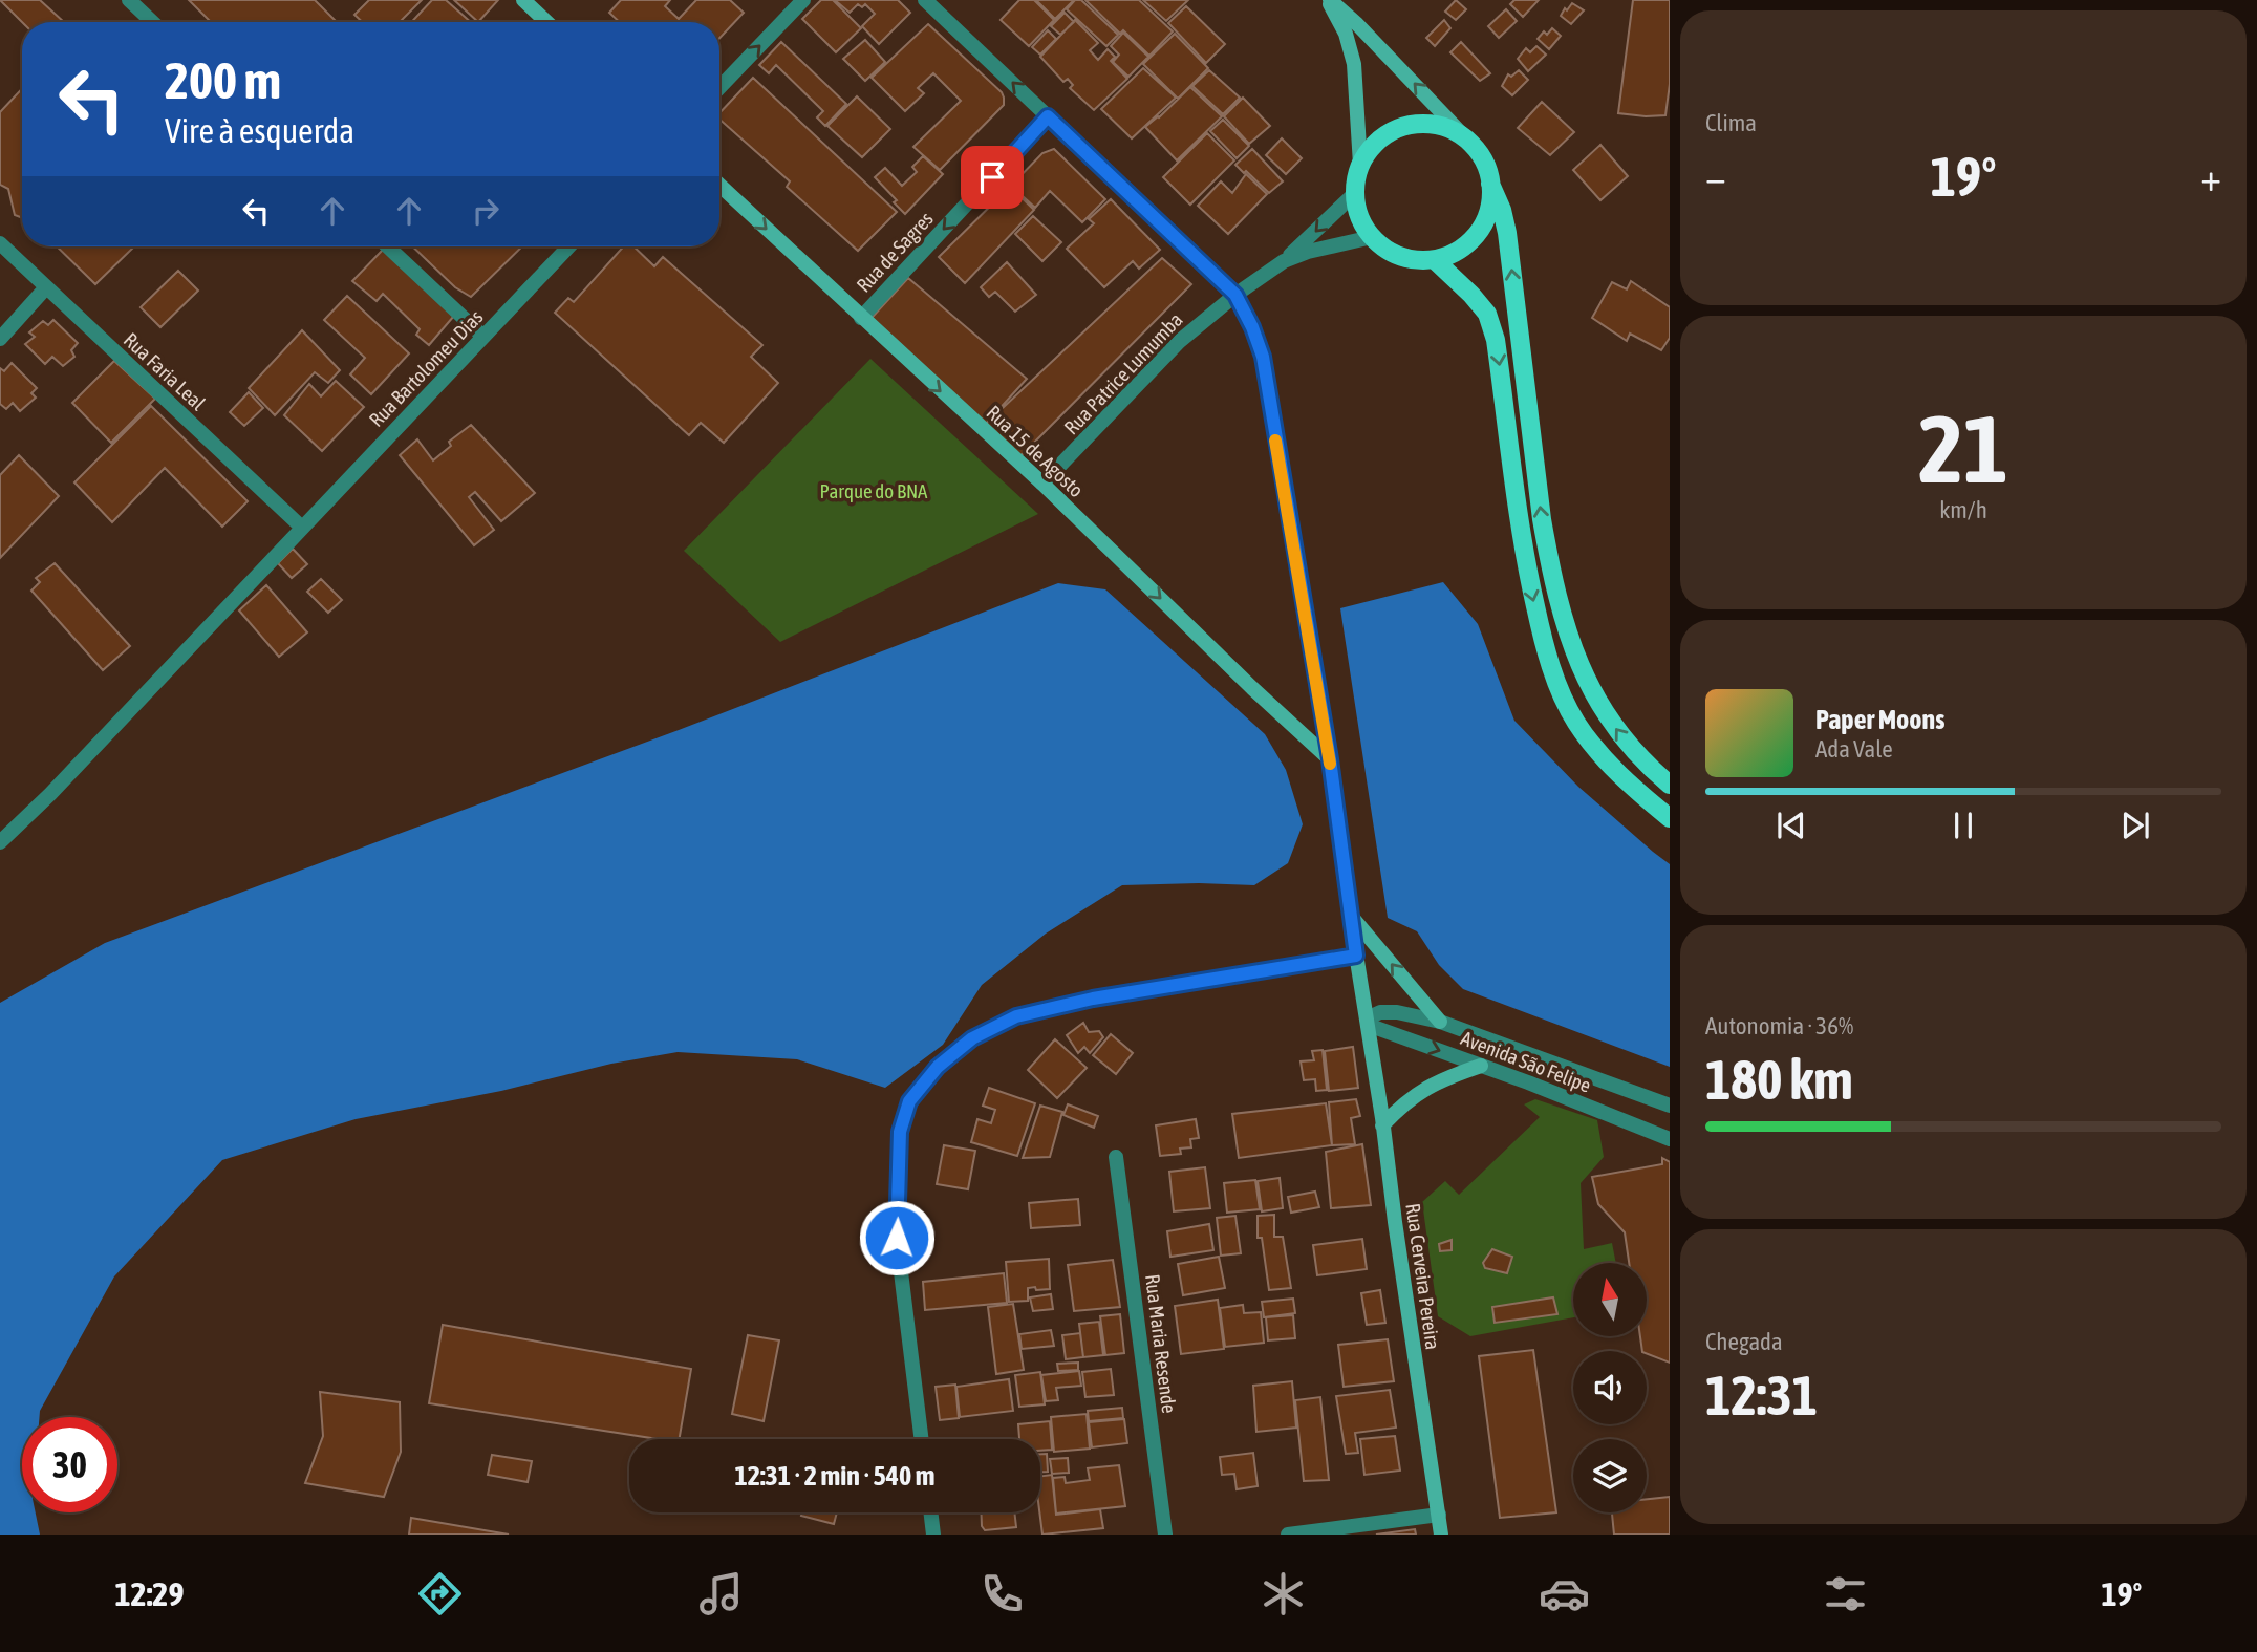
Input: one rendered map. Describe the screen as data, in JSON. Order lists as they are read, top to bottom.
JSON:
{
  "streets": {
    "main road": ["Rua 15 de Agosto", "Rua Cerveira Pereira"],
    "street": [
      "Rua de Sagres",
      "Rua Bartolomeu Dias",
      "Rua Faria Leal",
      "Rua Patrice Lumumba",
      "Avenida São Felipe",
      "Rua Maria Resende"
    ]
  },
  "crossings": [
    ["Rua de Sagres", "Rua 15 de Agosto"],
    ["Rua Bartolomeu Dias", "Rua Faria Leal"],
    ["Rua Patrice Lumumba", "Rua 15 de Agosto"],
    ["Rua 15 de Agosto", "Rua Cerveira Pereira"],
    ["Avenida São Felipe", "Rua Cerveira Pereira"]
  ],
  "one_way": ["Rua de Sagres", "Rua 15 de Agosto"],
  "parks": ["Parque do BNA"],
  "north": "top",
  "page": {
    "tile": [
      "Clima",
      ["21", "km/h"],
      ["Autonomia · 36%", "180 km"],
      ["Chegada", "12:31"]
    ],
    "turn": ["200 m", "Vire à esquerda"],
    "heat": ["−", "19°", "+"],
    "song": ["Paper Moons", "Ada Vale"],
    "limit": "30",
    "trip": "12:31 · 2 min · 540 m",
    "tabs": ["12:29", "19°"]
  }
}
